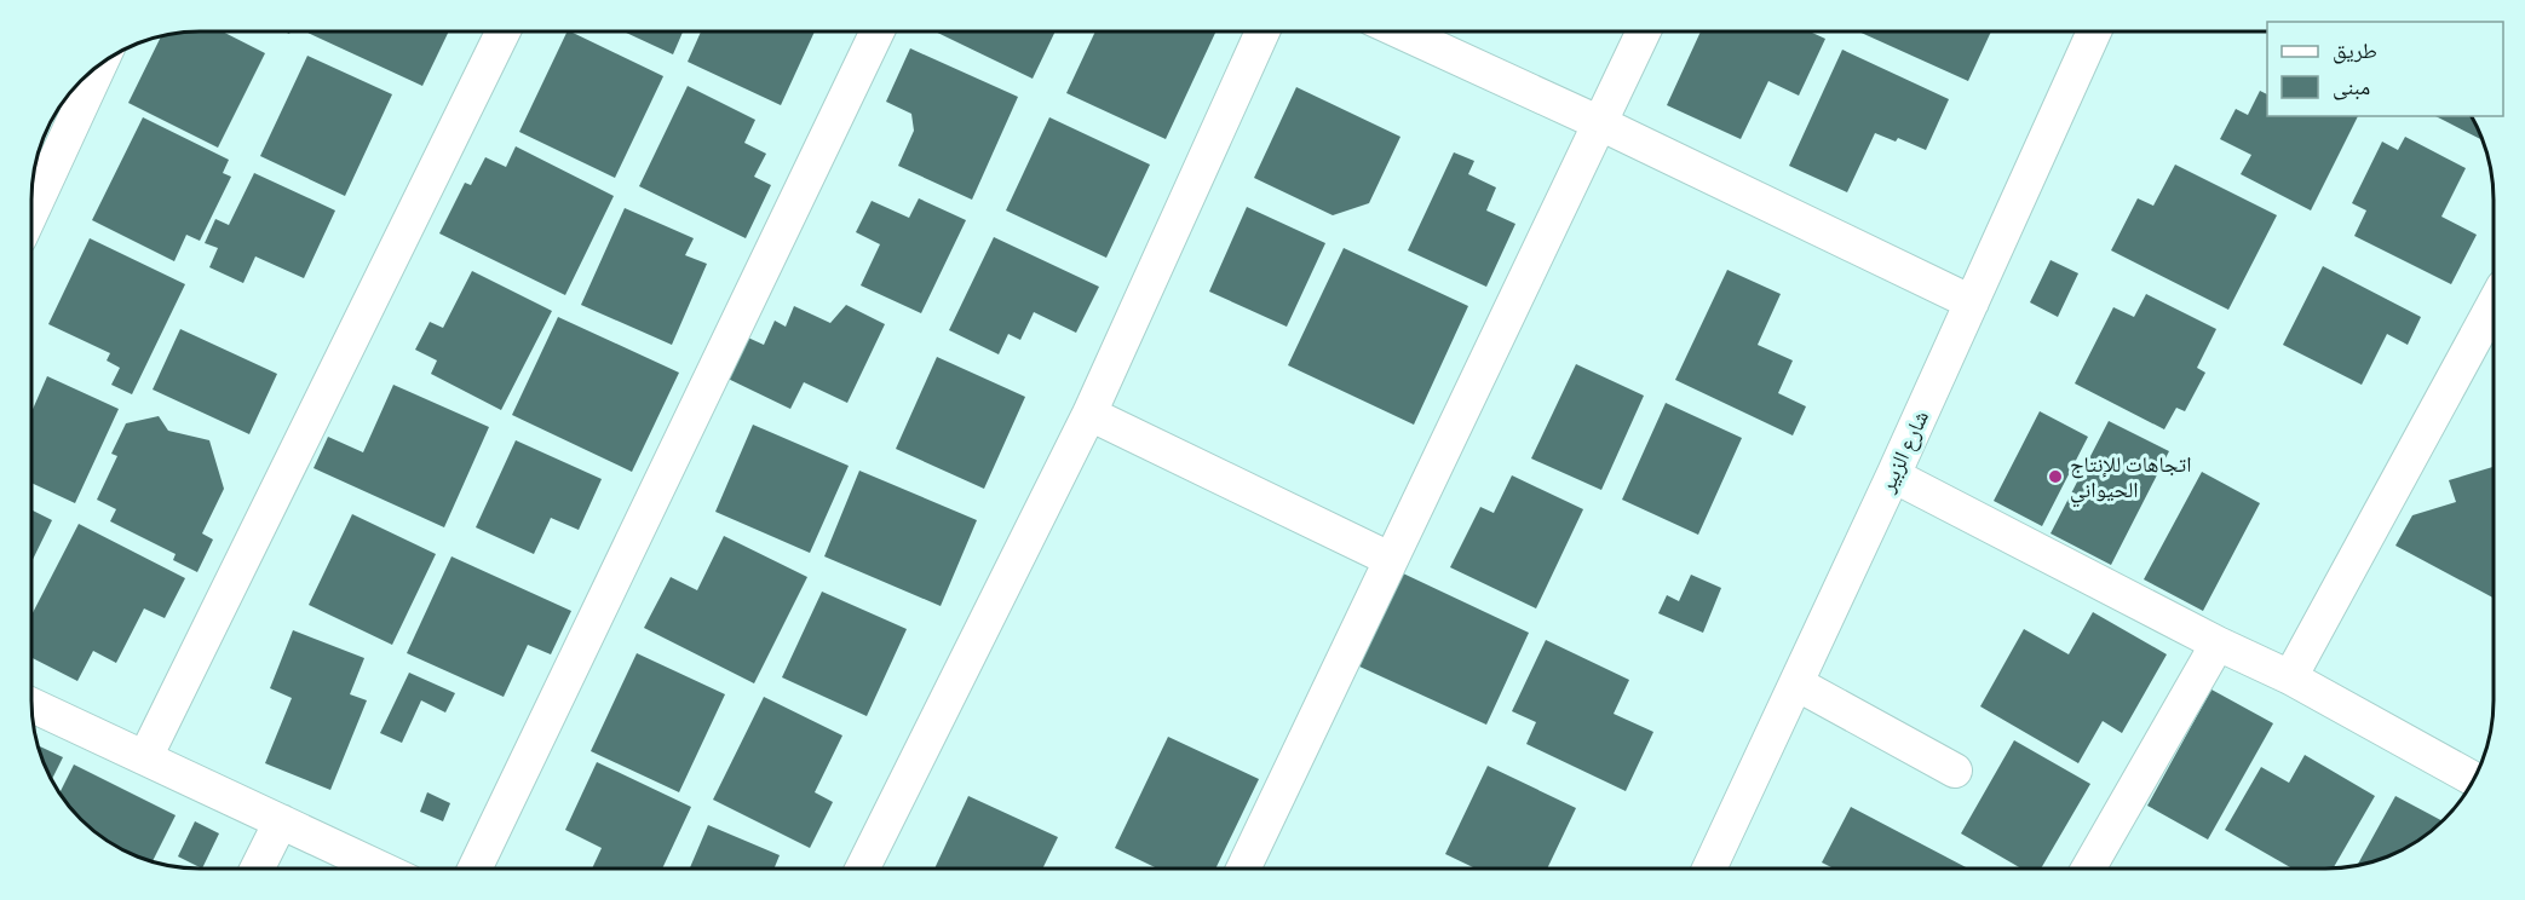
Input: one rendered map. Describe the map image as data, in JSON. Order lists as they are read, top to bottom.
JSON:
{
  "streets": {
    "street": ["شارع الزبير"]
  },
  "places": ["اتجاهات للإنتاج الحيواني"],
  "legend": ["طريق", "مبنى"]
}
